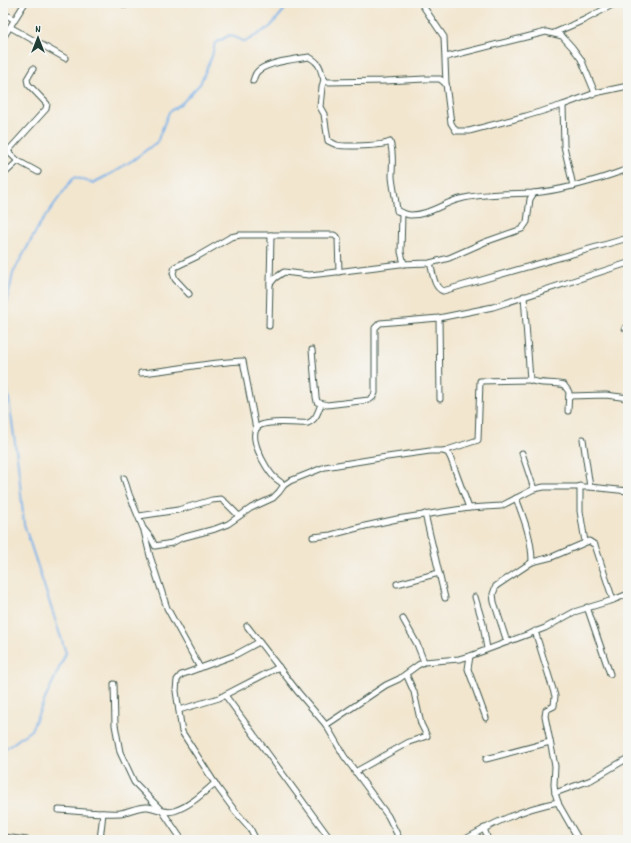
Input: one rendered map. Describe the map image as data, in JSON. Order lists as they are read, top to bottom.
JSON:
{
  "north": "top"
}
